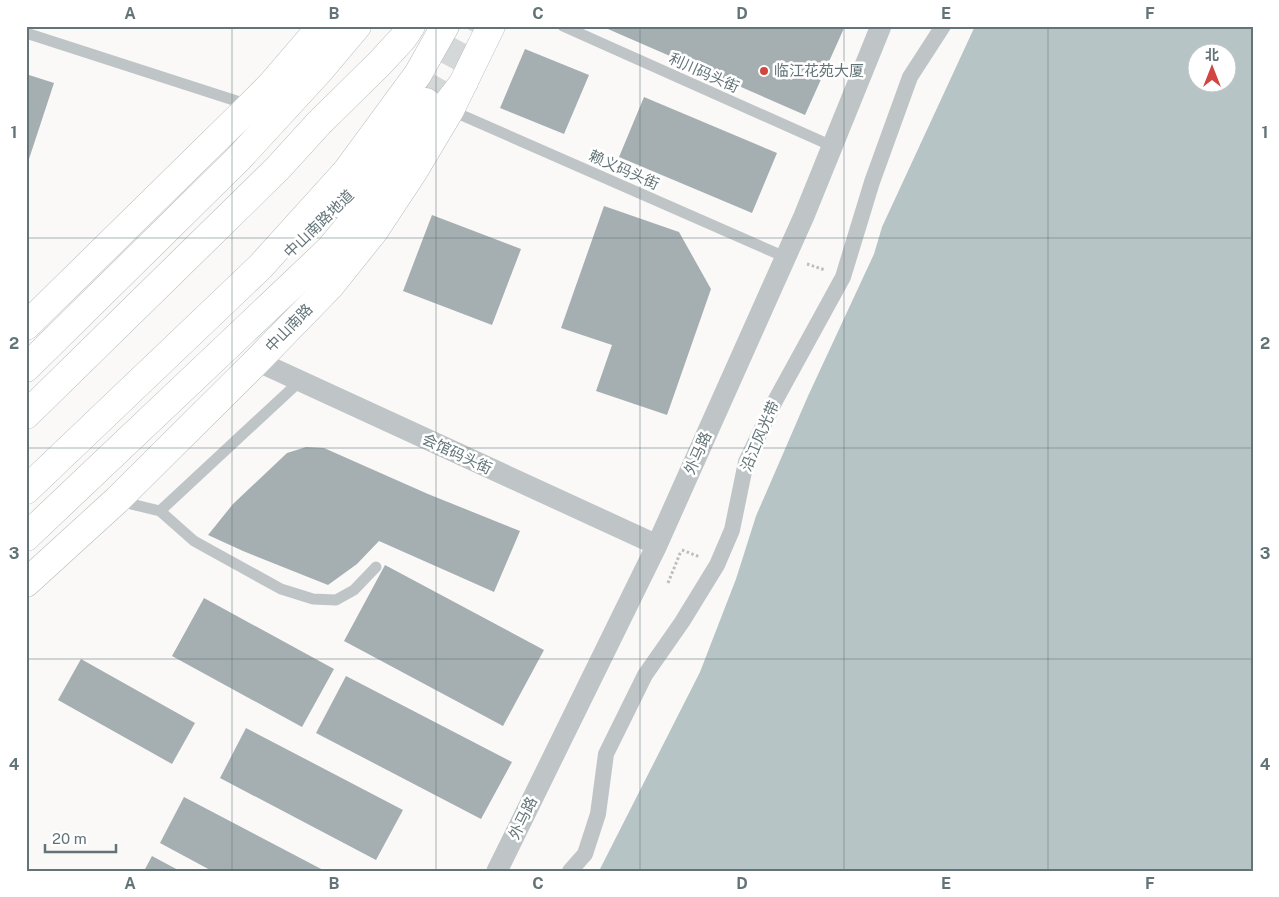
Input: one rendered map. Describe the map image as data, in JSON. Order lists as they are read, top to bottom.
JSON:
{
  "streets": {
    "main road": ["中山南路地道", "中山南路"],
    "street": ["沿江风光带", "外马路", "会馆码头街"],
    "lane": ["利川码头街", "赖义码头街"]
  },
  "crossings": [
    ["利川码头街", "外马路"],
    ["赖义码头街", "中山南路地道"],
    ["赖义码头街", "中山南路"],
    ["赖义码头街", "外马路"],
    ["中山南路地道", "中山南路"],
    ["中山南路", "会馆码头街"],
    ["外马路", "会馆码头街"]
  ],
  "places": ["临江花苑大厦"],
  "scale_bar": "20 m",
  "north": "top",
  "grid": {
    "columns": [
      "A",
      "B",
      "C",
      "D",
      "E",
      "F"
    ],
    "rows": [
      "1",
      "2",
      "3",
      "4"
    ]
  }
}
